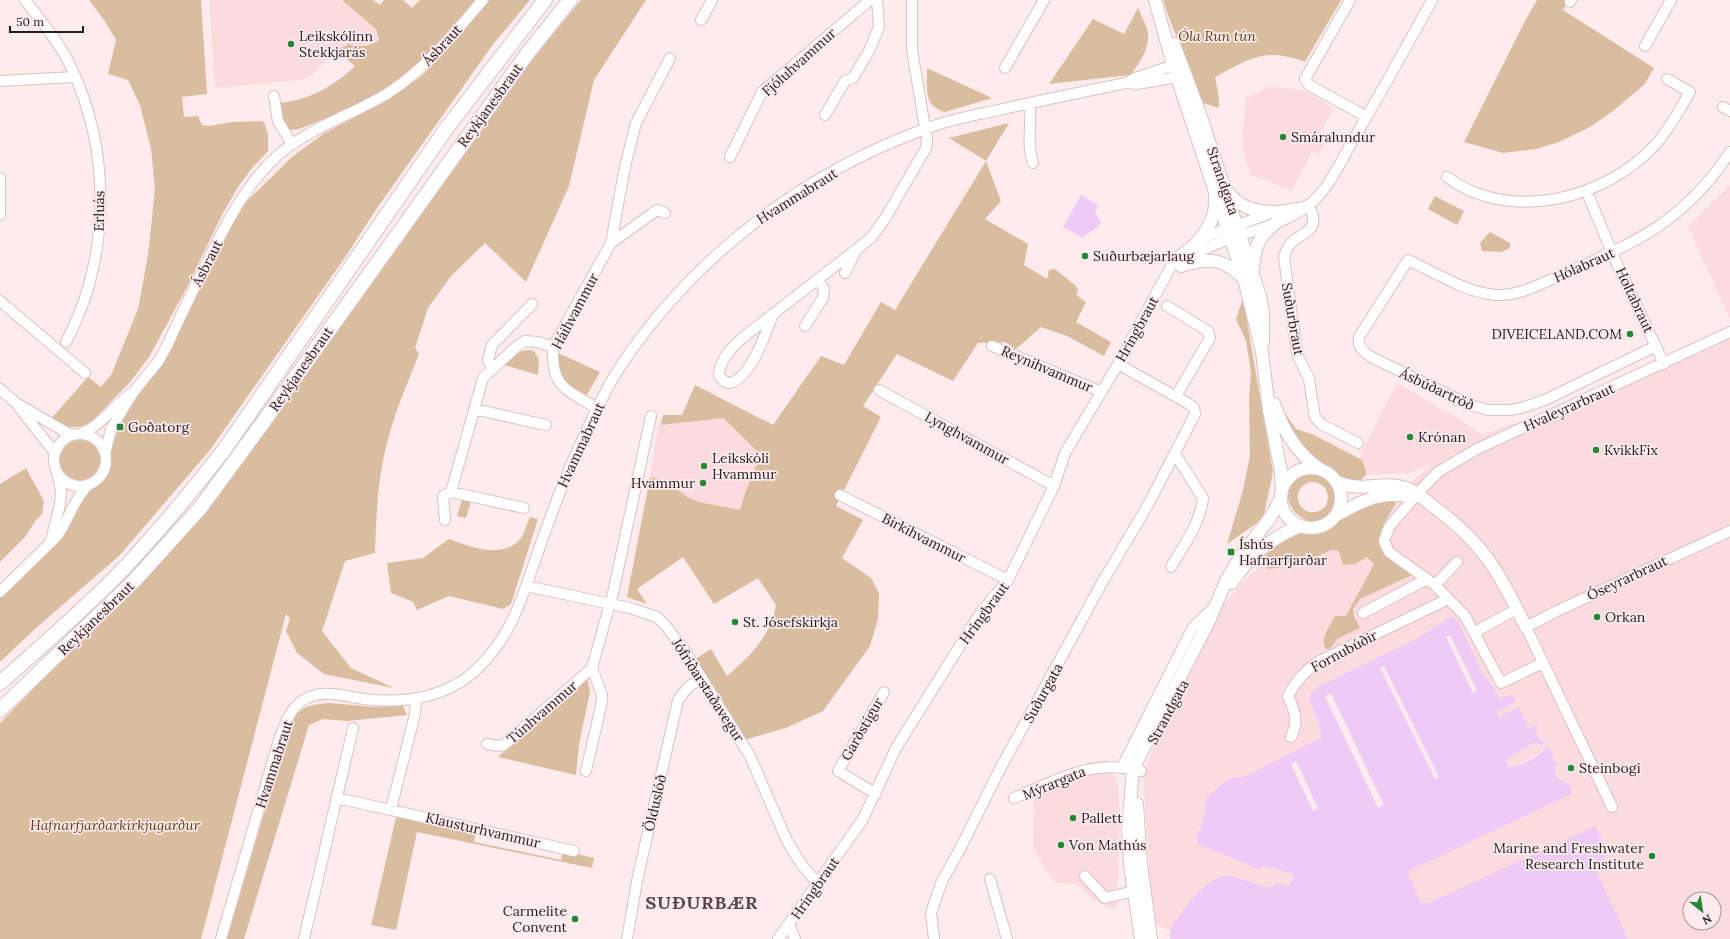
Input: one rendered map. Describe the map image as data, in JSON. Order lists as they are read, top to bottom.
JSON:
{
  "streets": {
    "highway": ["Reykjanesbraut"],
    "main road": ["Strandgata"],
    "street": [
      "Ásbraut",
      "Fjóluhvammur",
      "Hvammabraut",
      "Erluás",
      "Hólabraut",
      "Holtabraut",
      "Háihvammur",
      "Suðurbraut",
      "Hringbraut",
      "Reynihvammur",
      "Ásbúðartröð",
      "Hvaleyrarbraut",
      "Lynghvammur",
      "Birkihvammur",
      "Óseyrarbraut",
      "Fornubúðir",
      "Jófríðarstaðavegur",
      "Suðurgata",
      "Túnhvammur",
      "Garðstígur",
      "Mýrargata",
      "Ölduslóð",
      "Klausturhvammur"
    ]
  },
  "crossings": [
    ["Strandgata", "Hvammabraut"],
    ["Strandgata", "Hringbraut"],
    ["Strandgata", "Mýrargata"],
    ["Hvammabraut", "Háihvammur"],
    ["Hvammabraut", "Jófríðarstaðavegur"],
    ["Hólabraut", "Holtabraut"],
    ["Hólabraut", "Ásbúðartröð"],
    ["Holtabraut", "Ásbúðartröð"],
    ["Holtabraut", "Hvaleyrarbraut"],
    ["Hringbraut", "Reynihvammur"],
    ["Hringbraut", "Lynghvammur"],
    ["Hringbraut", "Birkihvammur"],
    ["Hringbraut", "Jófríðarstaðavegur"],
    ["Hringbraut", "Suðurgata"],
    ["Hringbraut", "Garðstígur"],
    ["Jófríðarstaðavegur", "Ölduslóð"]
  ],
  "districts": ["SUÐURBÆR"],
  "parks": ["Óla Run tún", "Hafnarfjarðarkirkjugarður"],
  "places": {
    "other": [
      "Leikskólinn Stekkjarás",
      "Smáralundur",
      "Suðurbæjarlaug",
      "DIVEICELAND.COM",
      "Krónan",
      "KvikkFix",
      "Leikskóli Hvammur",
      "Hvammur",
      "Orkan",
      "St. Jósefskirkja",
      "Steinbogi",
      "Pallett",
      "Von Mathús",
      "Marine and Freshwater Research Institute",
      "Carmelite Convent"
    ],
    "transit": ["Goðatorg", "Íshús Hafnarfjarðar"]
  },
  "scale_bar": "50 m",
  "north": "bottom right"
}
